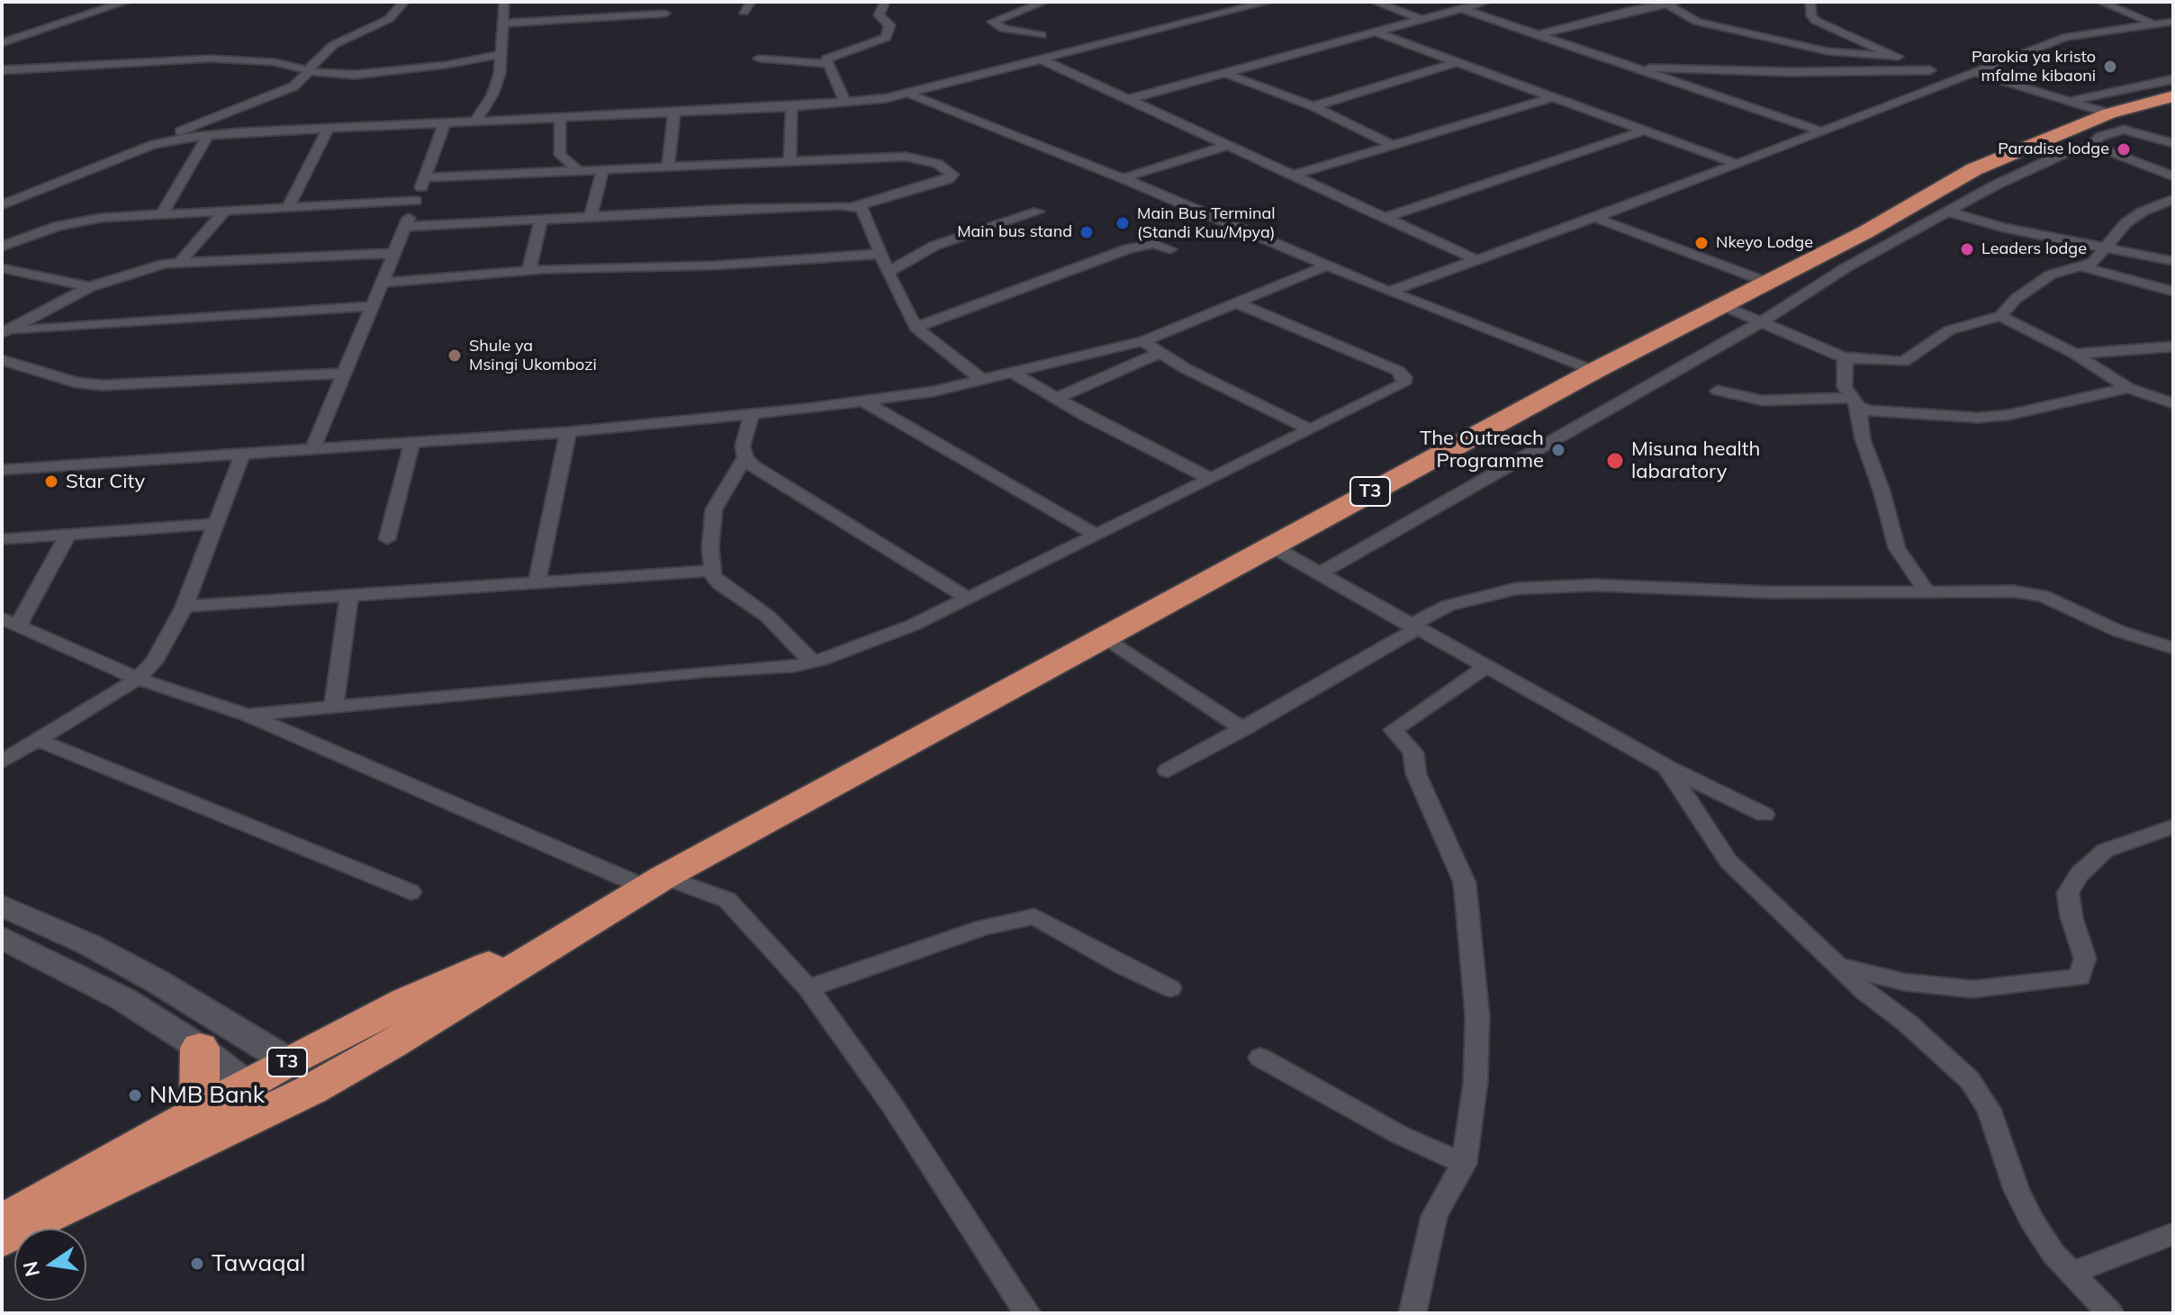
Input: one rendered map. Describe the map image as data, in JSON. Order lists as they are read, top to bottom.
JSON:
{
  "streets": {
    "highway": ["T3"]
  },
  "places": [
    "Parokia ya kristo mfalme kibaoni",
    "Paradise lodge",
    "Main Bus Terminal (Standi Kuu/Mpya)",
    "Main bus stand",
    "Nkeyo Lodge",
    "Leaders lodge",
    "Shule ya Msingi Ukombozi",
    "The Outreach Programme",
    "Misuna health labaratory",
    "Star City",
    "NMB Bank",
    "Tawaqal"
  ],
  "north": "left"
}
